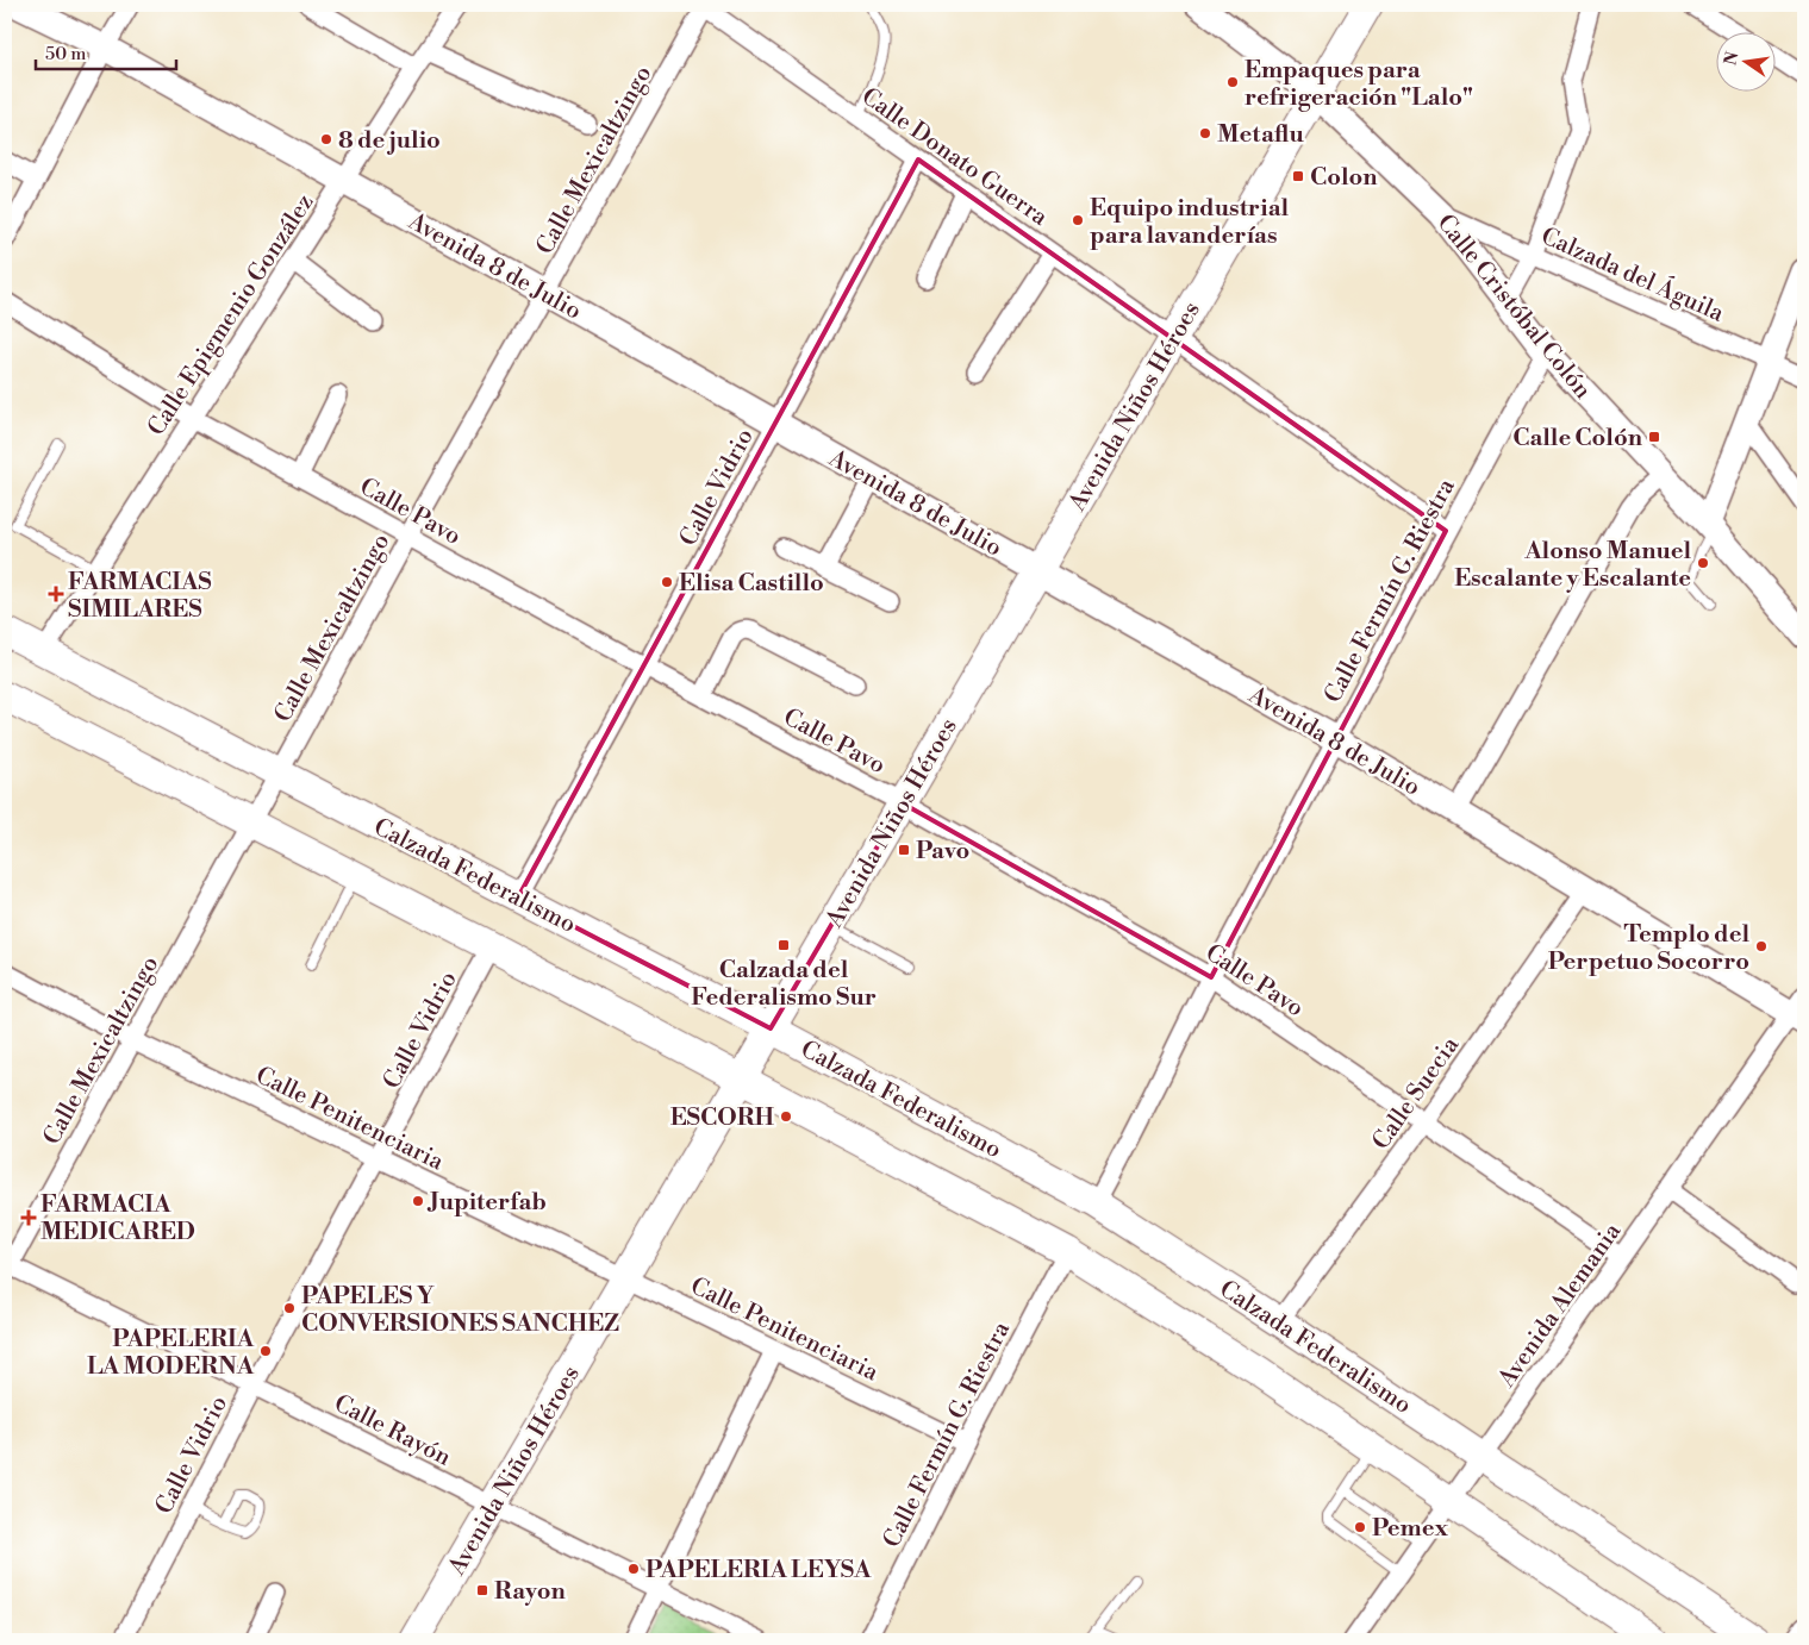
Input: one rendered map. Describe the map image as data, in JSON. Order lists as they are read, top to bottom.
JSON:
{
  "streets": {
    "main road": ["Avenida Niños Héroes", "Calzada Federalismo"],
    "street": [
      "Calle Donato Guerra",
      "Calle Mexicaltzingo",
      "Avenida 8 de Julio",
      "Calzada del Águila",
      "Calle Cristóbal Colón",
      "Calle Epigmenio González",
      "Calle Vidrio",
      "Calle Pavo",
      "Calle Fermín G. Riestra",
      "Calle Suecia",
      "Calle Penitenciaria",
      "Avenida Alemania",
      "Calle Rayón"
    ]
  },
  "crossings": [
    ["Calle Donato Guerra", "Calle Mexicaltzingo"],
    ["Calle Donato Guerra", "Avenida Niños Héroes"],
    ["Calle Donato Guerra", "Calle Vidrio"],
    ["Calle Donato Guerra", "Calle Fermín G. Riestra"],
    ["Calle Mexicaltzingo", "Avenida 8 de Julio"],
    ["Calle Mexicaltzingo", "Calle Pavo"],
    ["Calle Mexicaltzingo", "Calzada Federalismo"],
    ["Calle Mexicaltzingo", "Calle Penitenciaria"],
    ["Calle Mexicaltzingo", "Calle Rayón"],
    ["Avenida 8 de Julio", "Calle Epigmenio González"],
    ["Avenida 8 de Julio", "Avenida Niños Héroes"],
    ["Avenida 8 de Julio", "Calle Vidrio"],
    ["Avenida 8 de Julio", "Calle Fermín G. Riestra"],
    ["Avenida 8 de Julio", "Calle Suecia"],
    ["Avenida 8 de Julio", "Avenida Alemania"],
    ["Calzada del Águila", "Calle Cristóbal Colón"],
    ["Calle Cristóbal Colón", "Avenida Niños Héroes"],
    ["Calle Cristóbal Colón", "Calle Fermín G. Riestra"],
    ["Calle Epigmenio González", "Calle Pavo"],
    ["Calle Epigmenio González", "Calzada Federalismo"],
    ["Avenida Niños Héroes", "Calle Pavo"],
    ["Avenida Niños Héroes", "Calzada Federalismo"],
    ["Avenida Niños Héroes", "Calle Penitenciaria"],
    ["Avenida Niños Héroes", "Calle Rayón"],
    ["Calle Vidrio", "Calle Pavo"],
    ["Calle Vidrio", "Calzada Federalismo"],
    ["Calle Vidrio", "Calle Penitenciaria"],
    ["Calle Vidrio", "Calle Rayón"],
    ["Calle Pavo", "Calle Fermín G. Riestra"],
    ["Calle Pavo", "Calle Suecia"],
    ["Calle Pavo", "Avenida Alemania"],
    ["Calle Fermín G. Riestra", "Calzada Federalismo"],
    ["Calle Fermín G. Riestra", "Calle Penitenciaria"],
    ["Calzada Federalismo", "Calle Suecia"],
    ["Calzada Federalismo", "Avenida Alemania"]
  ],
  "places": {
    "other": [
      "Empaques para refrigeración \"Lalo\"",
      "Metaflu",
      "8 de julio",
      "Equipo industrial para lavanderías",
      "Alonso Manuel Escalante y Escalante",
      "Elisa Castillo",
      "Templo del Perpetuo Socorro",
      "ESCORH",
      "Jupiterfab",
      "PAPELES Y CONVERSIONES SANCHEZ",
      "PAPELERIA LA MODERNA",
      "Pemex",
      "PAPELERIA LEYSA"
    ],
    "transit": [
      "Colon",
      "Calle Colón",
      "Pavo",
      "Calzada del Federalismo Sur",
      "Rayon"
    ],
    "health": ["FARMACIAS SIMILARES", "FARMACIA MEDICARED"]
  },
  "scale_bar": "50 m",
  "north": "left"
}
